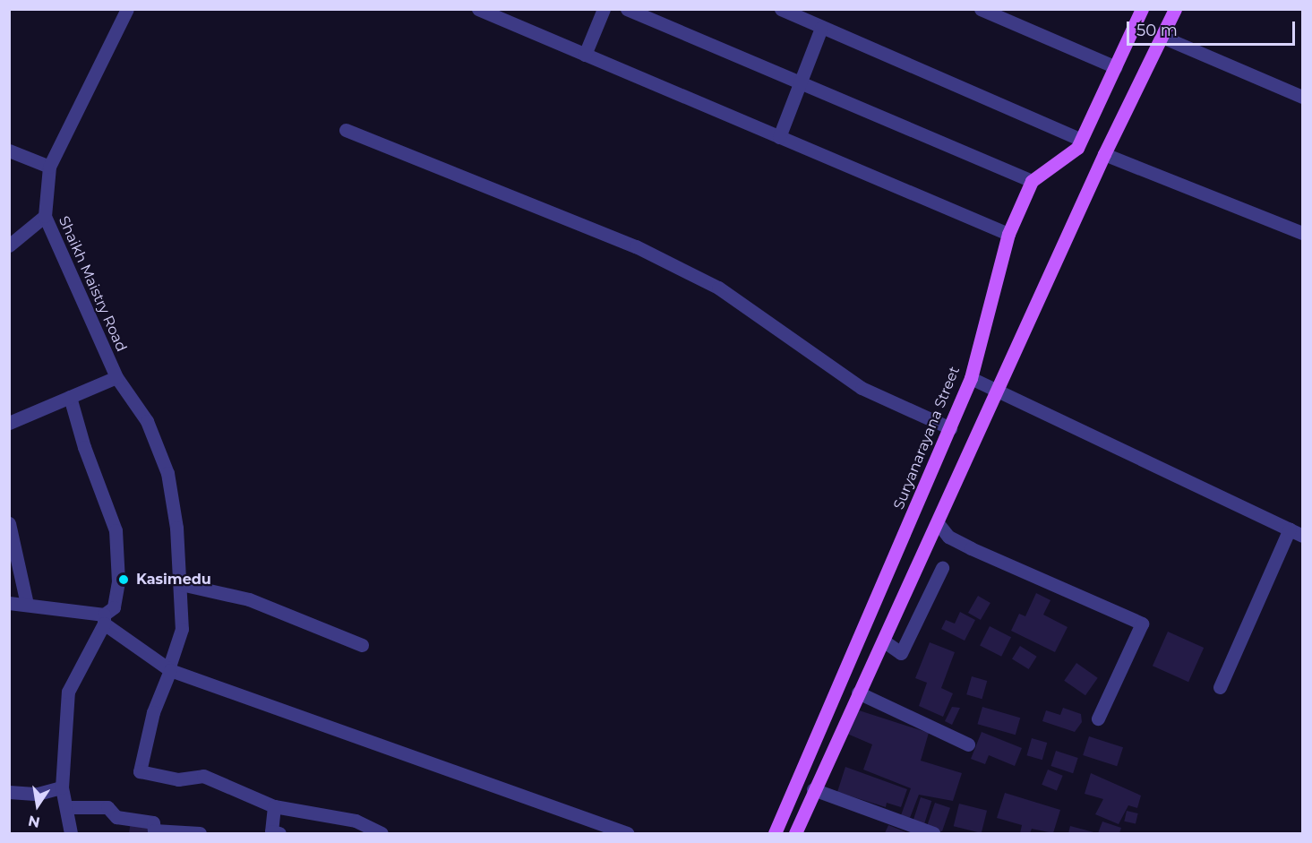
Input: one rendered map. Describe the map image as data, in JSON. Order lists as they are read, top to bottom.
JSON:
{
  "streets": {
    "main road": ["Suryanarayana Street"],
    "street": ["Shaikh Maistry Road"]
  },
  "places": ["Kasimedu"],
  "scale_bar": "50 m",
  "north": "bottom"
}
